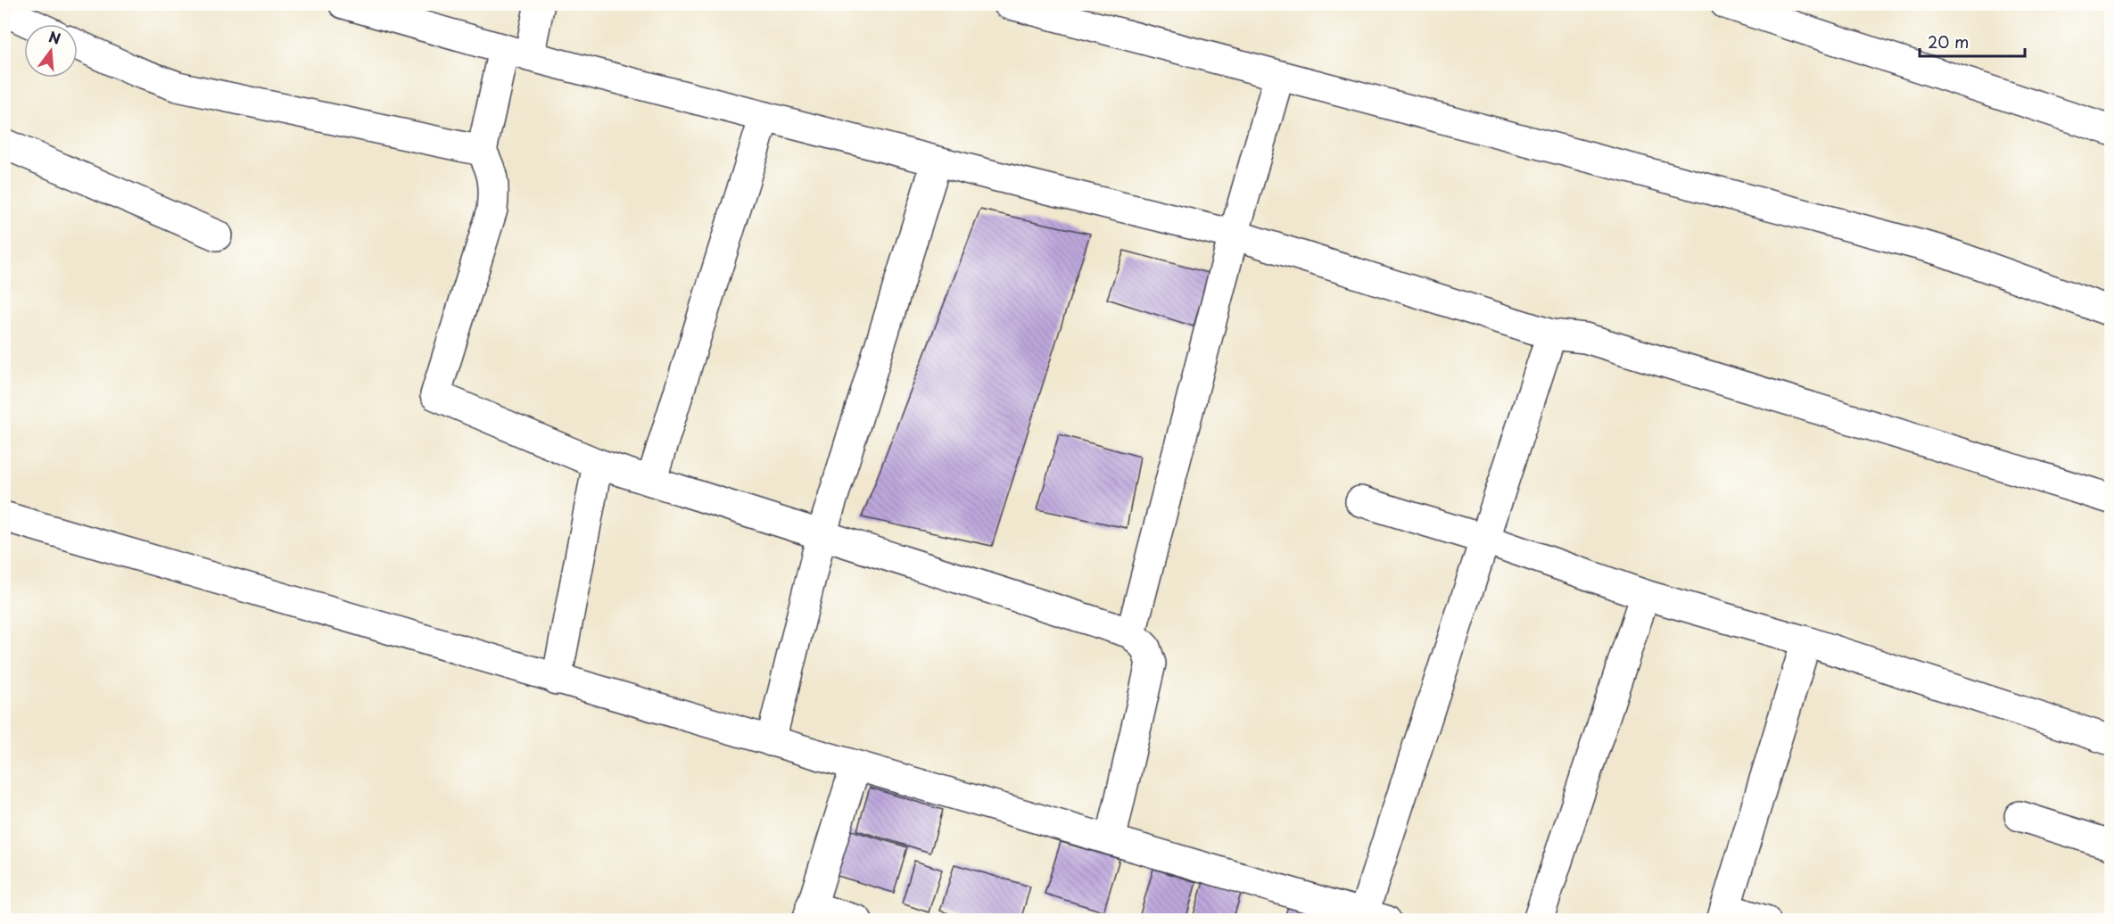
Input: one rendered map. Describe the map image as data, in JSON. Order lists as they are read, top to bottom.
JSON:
{
  "scale_bar": "20 m",
  "north": "top"
}
